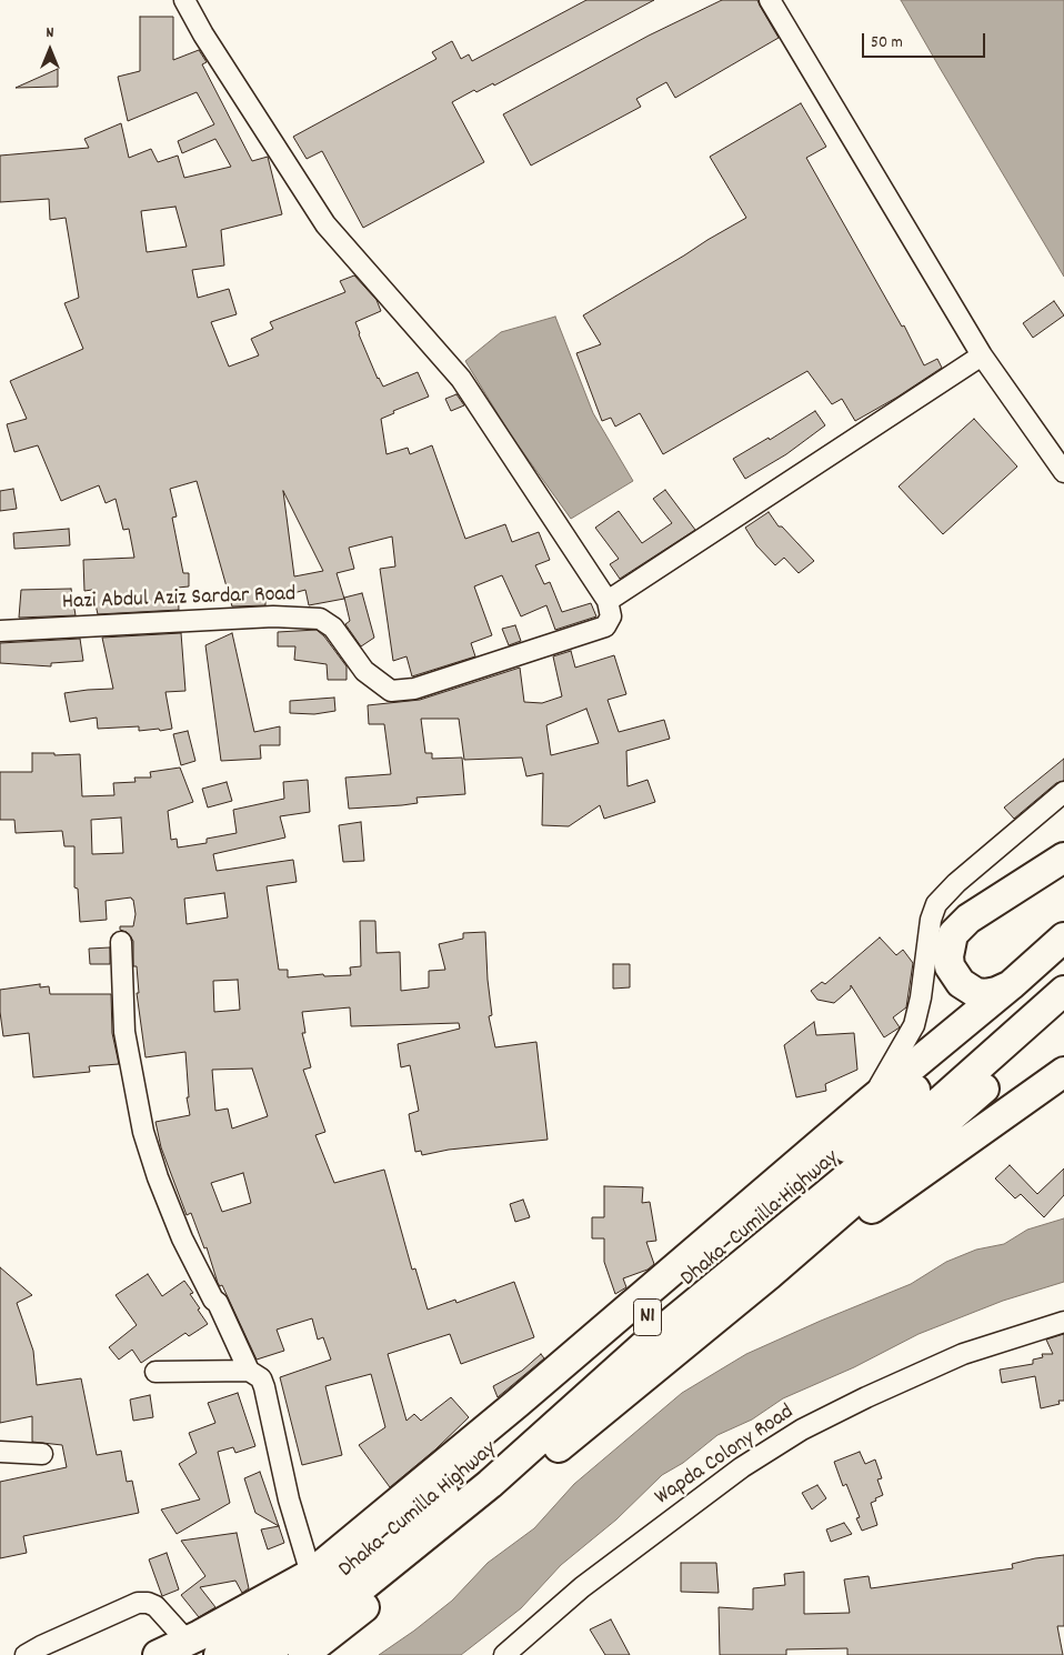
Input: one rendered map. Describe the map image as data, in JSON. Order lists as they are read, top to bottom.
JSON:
{
  "streets": {
    "highway": ["Dhaka–Cumilla Highway", "N1"],
    "street": ["Hazi Abdul Aziz Sardar Road", "Wapda Colony Road"]
  },
  "scale_bar": "50 m",
  "north": "top"
}
